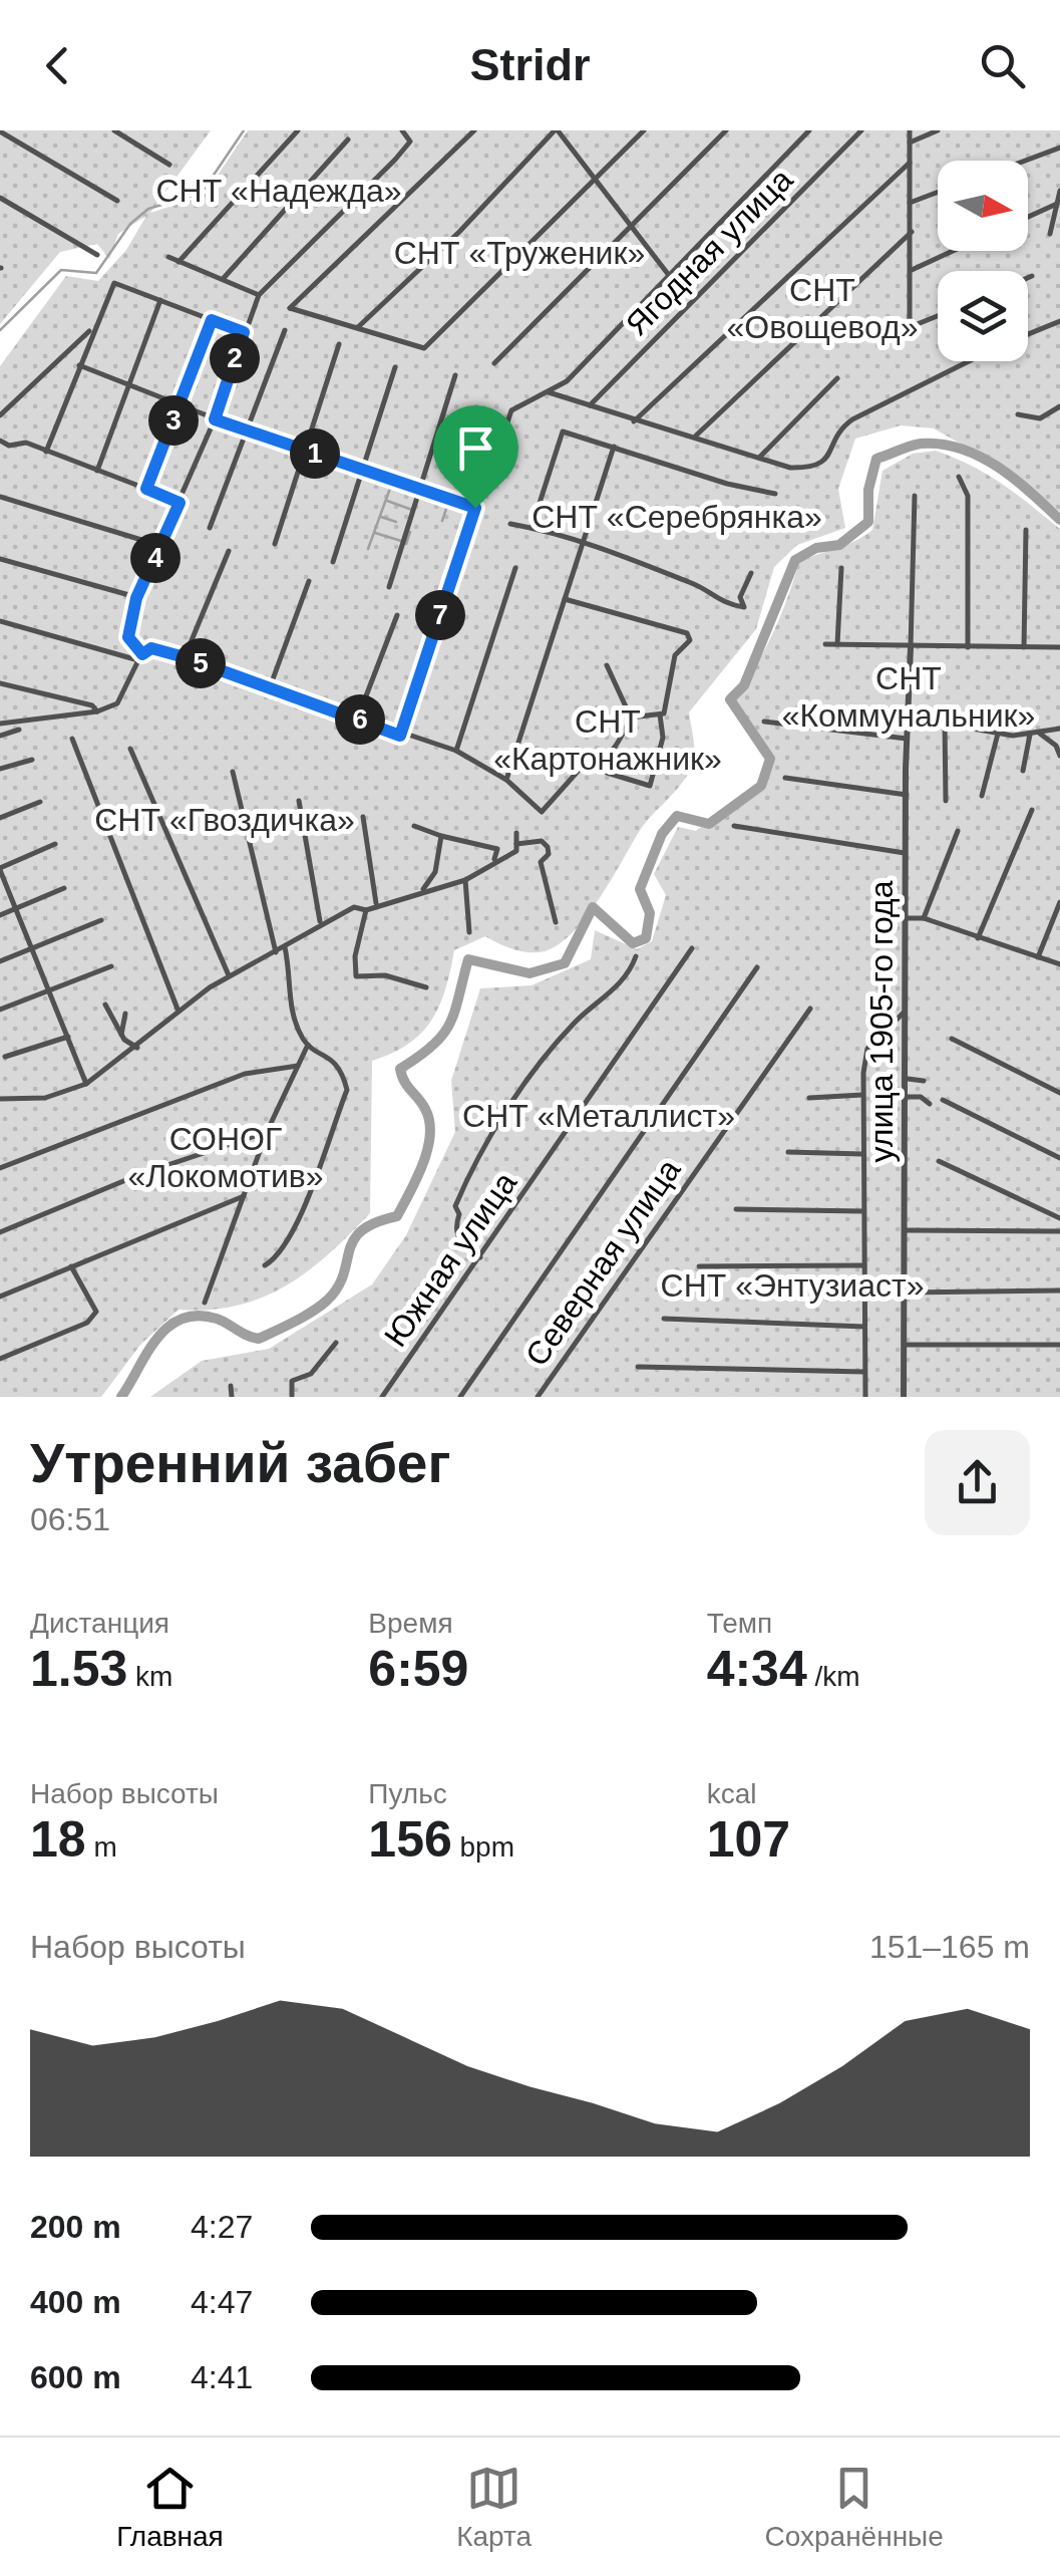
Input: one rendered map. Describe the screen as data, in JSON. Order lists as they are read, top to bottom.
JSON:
{
  "streets": {
    "street": [
      "Ягодная улица",
      "улица 1905-го года",
      "Южная улица",
      "Северная улица"
    ]
  },
  "parks": [
    "СНТ «Надежда»",
    "СНТ «Труженик»",
    "СНТ «Овощевод»",
    "СНТ «Серебрянка»",
    "СНТ «Коммунальник»",
    "СНТ «Картонажник»",
    "СНТ «Гвоздичка»",
    "СНТ «Металлист»",
    "СОНОГ «Локомотив»",
    "СНТ «Энтузиаст»"
  ],
  "north": "right",
  "page": {
    "header": "Stridr",
    "pins": [
      "2",
      "3",
      "1",
      "4",
      "7",
      "5",
      "6"
    ],
    "heading": ["Утренний забег", "06:51"],
    "stats": [
      ["Дистанция", "1.53 km"],
      ["Время", "6:59"],
      ["Темп", "4:34 /km"],
      ["Набор высоты", "18 m"],
      ["Пульс", "156 bpm"],
      ["kcal", "107"]
    ],
    "chart": ["Набор высоты", "151–165 m"],
    "list": [
      {
        "name": "200 m",
        "note": "4:27"
      },
      {
        "name": "400 m",
        "note": "4:47"
      },
      {
        "name": "600 m",
        "note": "4:41"
      }
    ],
    "tabs": ["Главная", "Карта", "Сохранённые"]
  }
}
